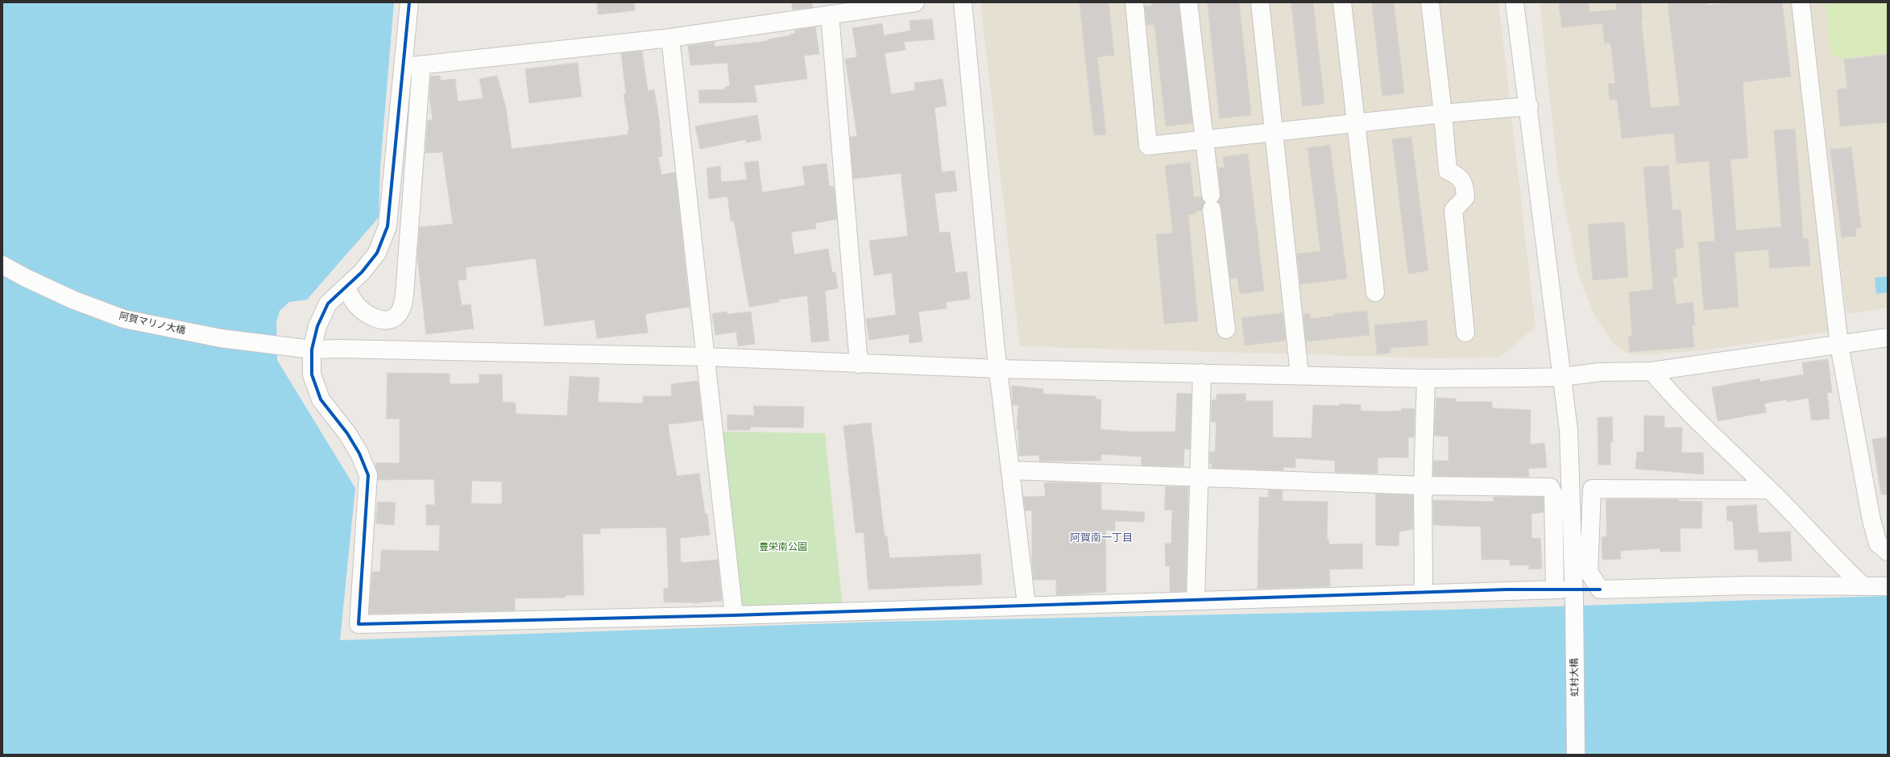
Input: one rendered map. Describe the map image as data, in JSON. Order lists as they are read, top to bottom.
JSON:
{
  "streets": {
    "street": ["阿賀マリノ大橋", "虹村大橋"]
  },
  "crossings": [
    ["阿賀マリノ大橋", "虹村大橋"]
  ],
  "districts": ["阿賀南一丁目"],
  "parks": ["豊栄南公園"]
}
